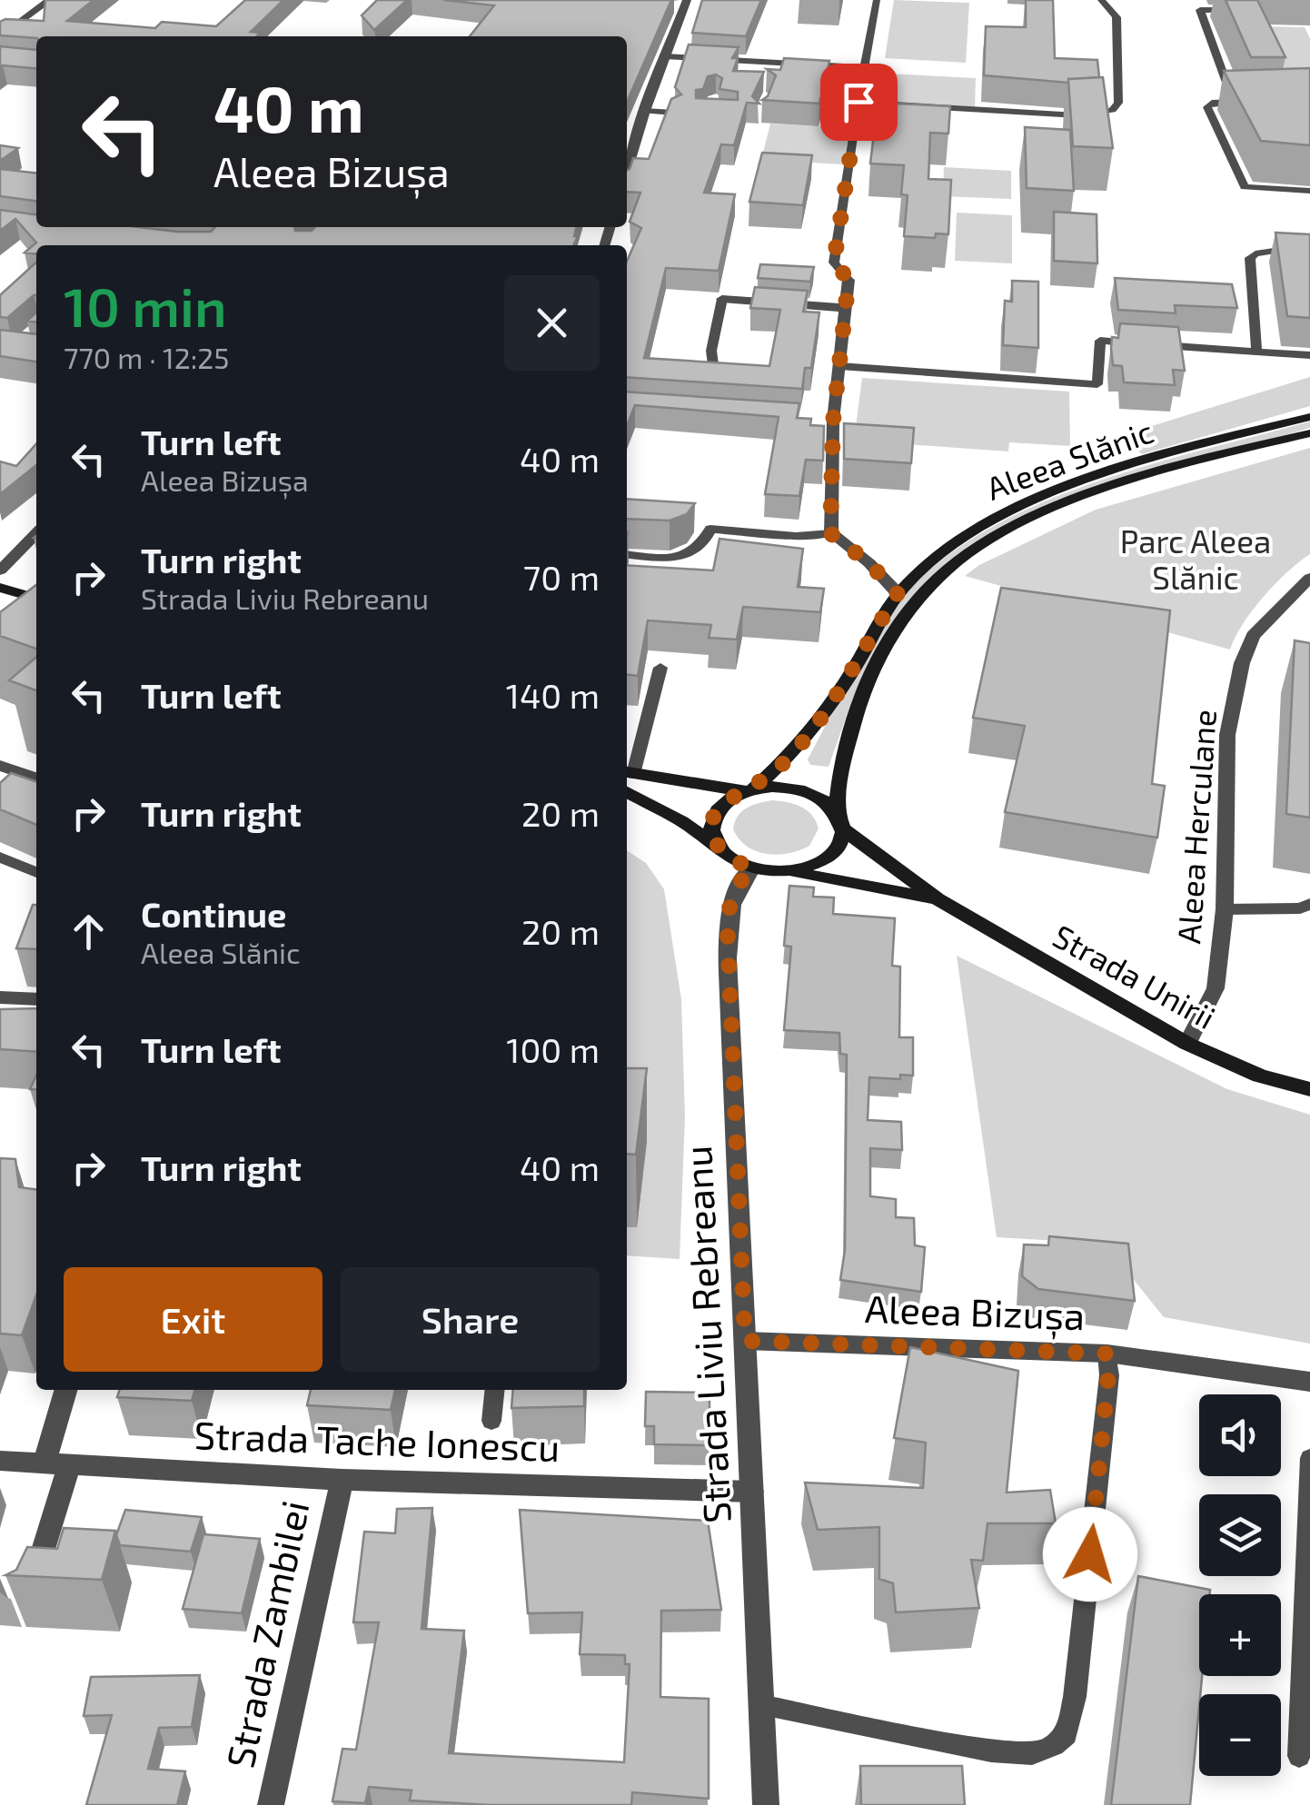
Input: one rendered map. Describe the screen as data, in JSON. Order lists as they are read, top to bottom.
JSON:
{
  "streets": {
    "main road": ["Aleea Slănic", "Strada Unirii"],
    "street": [
      "Aleea Herculane",
      "Aleea Bizușa",
      "Strada Liviu Rebreanu",
      "Strada Tache Ionescu",
      "Strada Zambilei"
    ]
  },
  "crossings": [
    ["Aleea Slănic", "Strada Unirii"],
    ["Aleea Slănic", "Strada Liviu Rebreanu"],
    ["Aleea Herculane", "Strada Unirii"],
    ["Strada Unirii", "Strada Liviu Rebreanu"],
    ["Aleea Bizușa", "Strada Liviu Rebreanu"],
    ["Strada Liviu Rebreanu", "Strada Tache Ionescu"],
    ["Strada Tache Ionescu", "Strada Zambilei"]
  ],
  "parks": ["Parc Aleea Slănic"],
  "page": {
    "turn": ["40 m", "Aleea Bizușa"],
    "heading": ["10 min", "770 m · 12:25"],
    "list": [
      {
        "name": "Turn left",
        "note": "Aleea Bizușa",
        "value": "40 m"
      },
      {
        "name": "Turn right",
        "note": "Strada Liviu Rebreanu",
        "value": "70 m"
      },
      {
        "name": "Turn left",
        "value": "140 m"
      },
      {
        "name": "Turn right",
        "value": "20 m"
      },
      {
        "name": "Continue",
        "note": "Aleea Slănic",
        "value": "20 m"
      },
      {
        "name": "Turn left",
        "value": "100 m"
      },
      {
        "name": "Turn right",
        "value": "40 m"
      }
    ],
    "buttons": ["Exit", "Share"],
    "map_buttons": ["+", "−"]
  }
}
